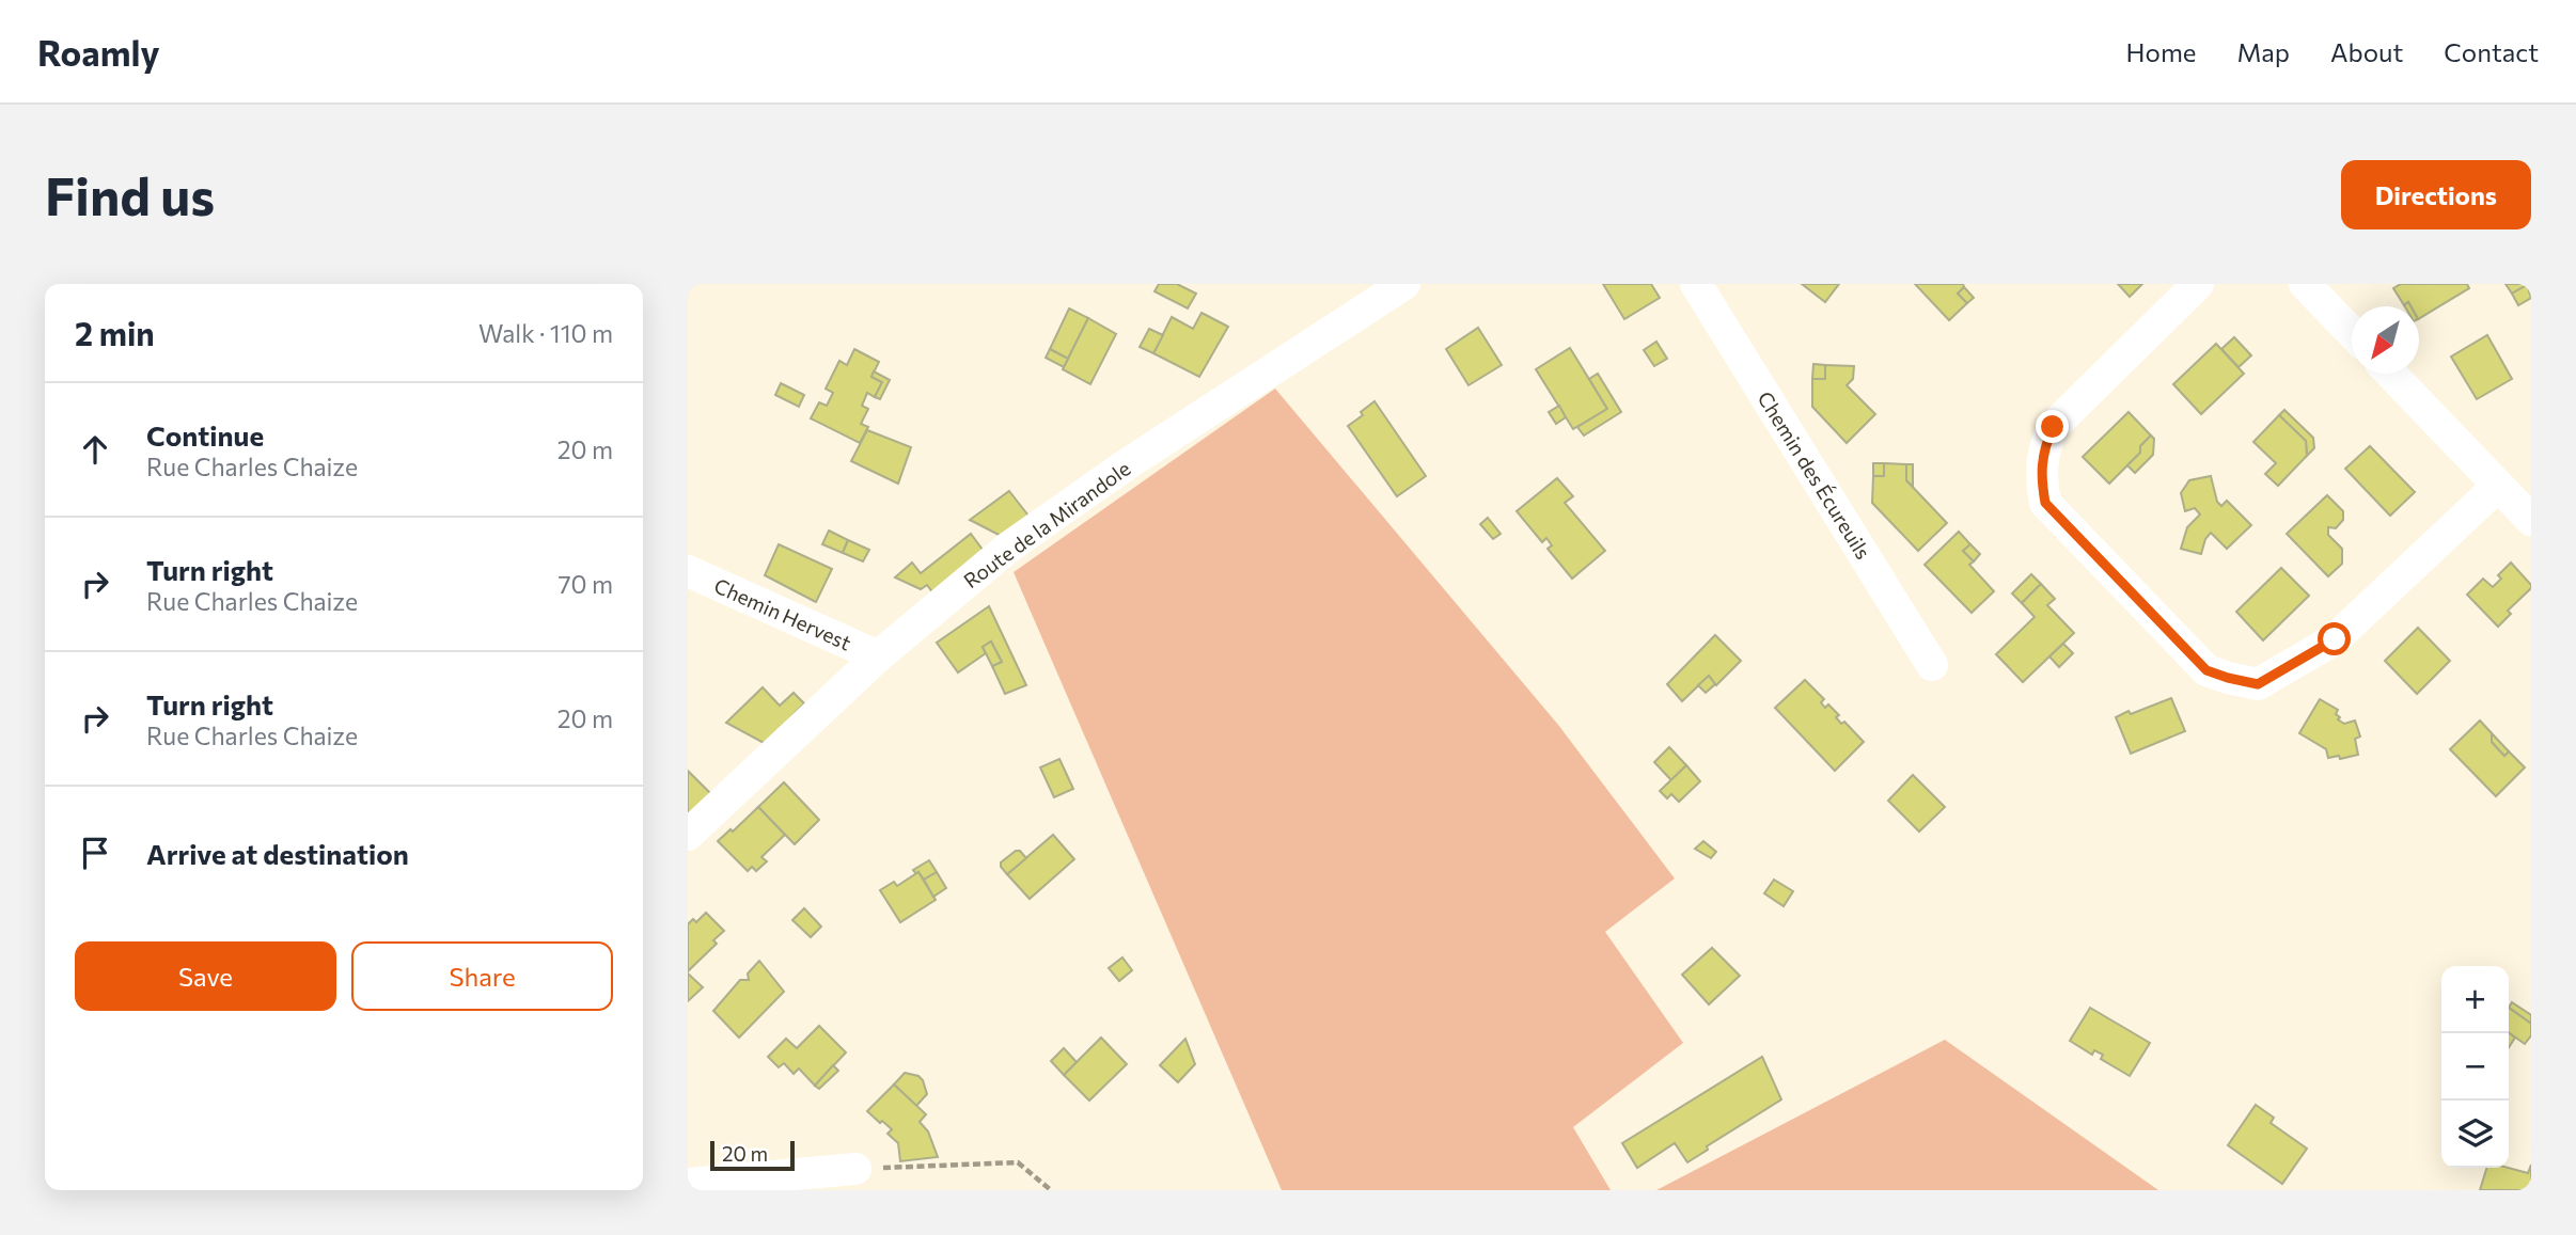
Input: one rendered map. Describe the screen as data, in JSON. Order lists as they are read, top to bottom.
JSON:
{
  "streets": {
    "street": ["Chemin des Écureuils", "Route de la Mirandole", "Chemin Hervest"]
  },
  "crossings": [
    ["Route de la Mirandole", "Chemin Hervest"]
  ],
  "scale_bar": "20 m",
  "north": "bottom left",
  "page": {
    "header": "Roamly",
    "nav": [
      "Home",
      "Map",
      "About",
      "Contact"
    ],
    "buttons": [
      "Directions",
      ["Save", "Share"]
    ],
    "title": "Find us",
    "heading": ["2 min", "Walk · 110 m"],
    "list": [
      ["Continue", "Rue Charles Chaize", "20 m"],
      ["Turn right", "Rue Charles Chaize", "70 m"],
      ["Turn right", "Rue Charles Chaize", "20 m"],
      "Arrive at destination"
    ],
    "map_buttons": ["+", "−"],
    "scale": "20 m"
  }
}
